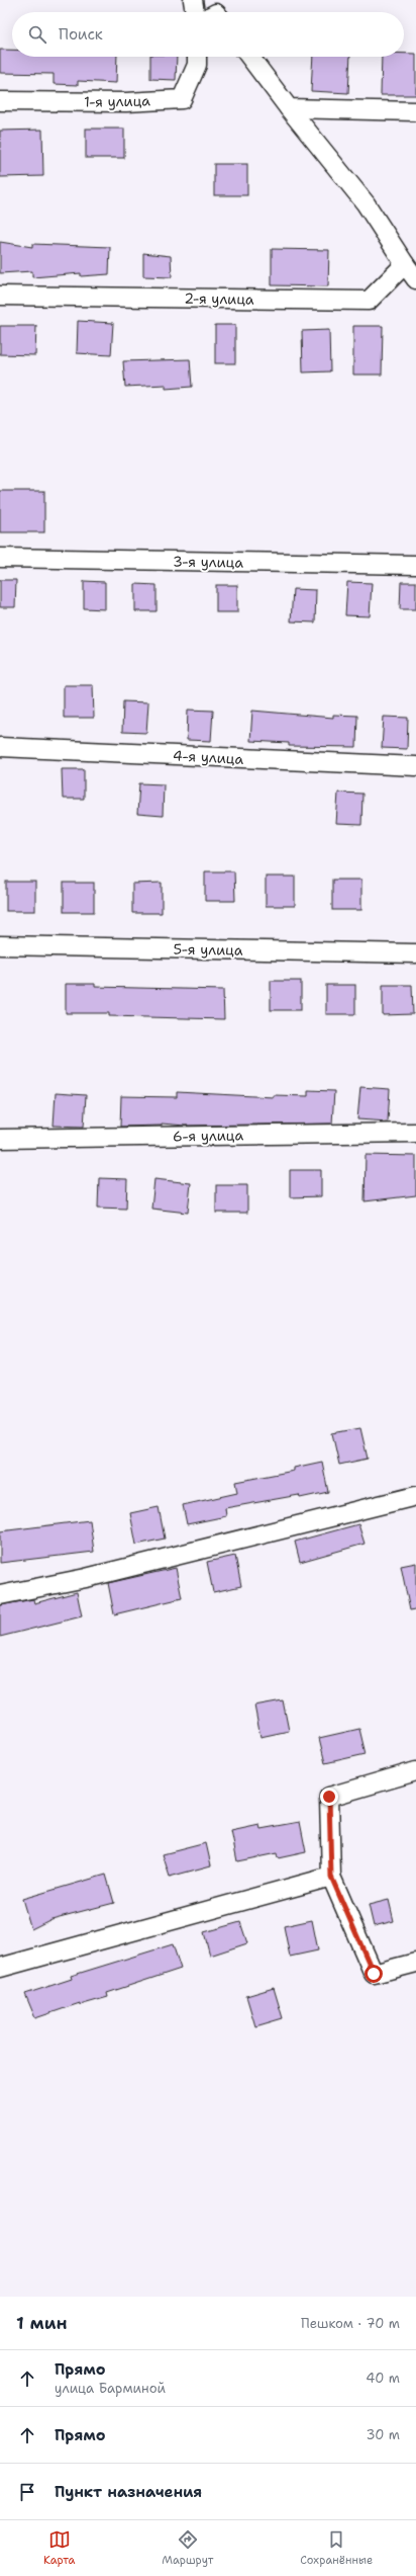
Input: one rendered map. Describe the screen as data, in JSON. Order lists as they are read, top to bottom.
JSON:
{
  "streets": {
    "street": [
      "1-я улица",
      "2-я улица",
      "3-я улица",
      "4-я улица",
      "5-я улица",
      "6-я улица"
    ]
  },
  "page": {
    "search": "Поиск",
    "heading": ["1 мин", "Пешком · 70 m"],
    "list": [
      ["Прямо", "улица Барминой", "40 m"],
      ["Прямо", "30 m"],
      "Пункт назначения"
    ],
    "nav": ["Карта", "Маршрут", "Сохранённые"]
  }
}
